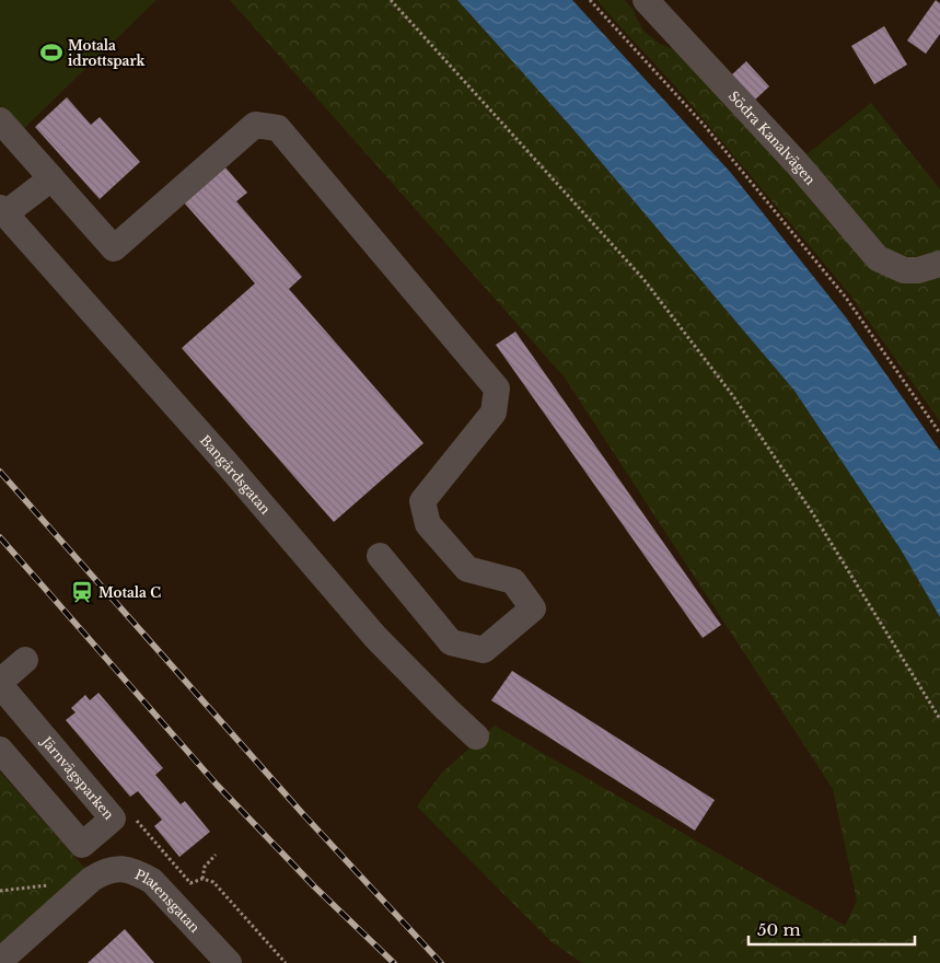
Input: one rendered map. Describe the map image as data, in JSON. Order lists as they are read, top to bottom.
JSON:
{
  "streets": {
    "street": [
      "Södra Kanalvägen",
      "Bangårdsgatan",
      "Järnvägsparken",
      "Platensgatan"
    ]
  },
  "places": {
    "sports": ["Motala idrottspark"],
    "station": ["Motala C"]
  },
  "scale_bar": "50 m"
}
